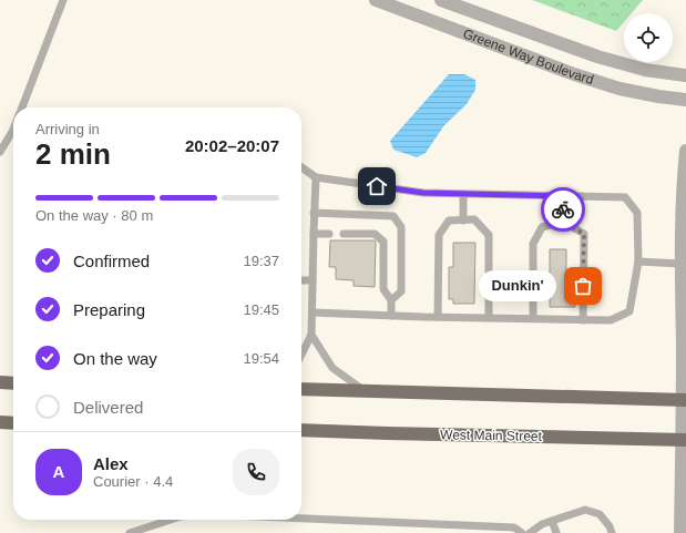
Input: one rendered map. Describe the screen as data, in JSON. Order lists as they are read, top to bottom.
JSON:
{
  "streets": {
    "main road": ["West Main Street"],
    "street": ["Greene Way Boulevard"]
  },
  "places": ["Dunkin'"],
  "page": {
    "heading": ["2 min", "Arriving in", "20:02–20:07"],
    "panel": ["Alex", "Courier · 4.4"],
    "bar": "On the way · 80 m",
    "list": [
      ["Confirmed", "19:37"],
      ["Preparing", "19:45"],
      ["On the way", "19:54"],
      "Delivered"
    ],
    "bubble": "Dunkin'",
    "round": "A"
  }
}
